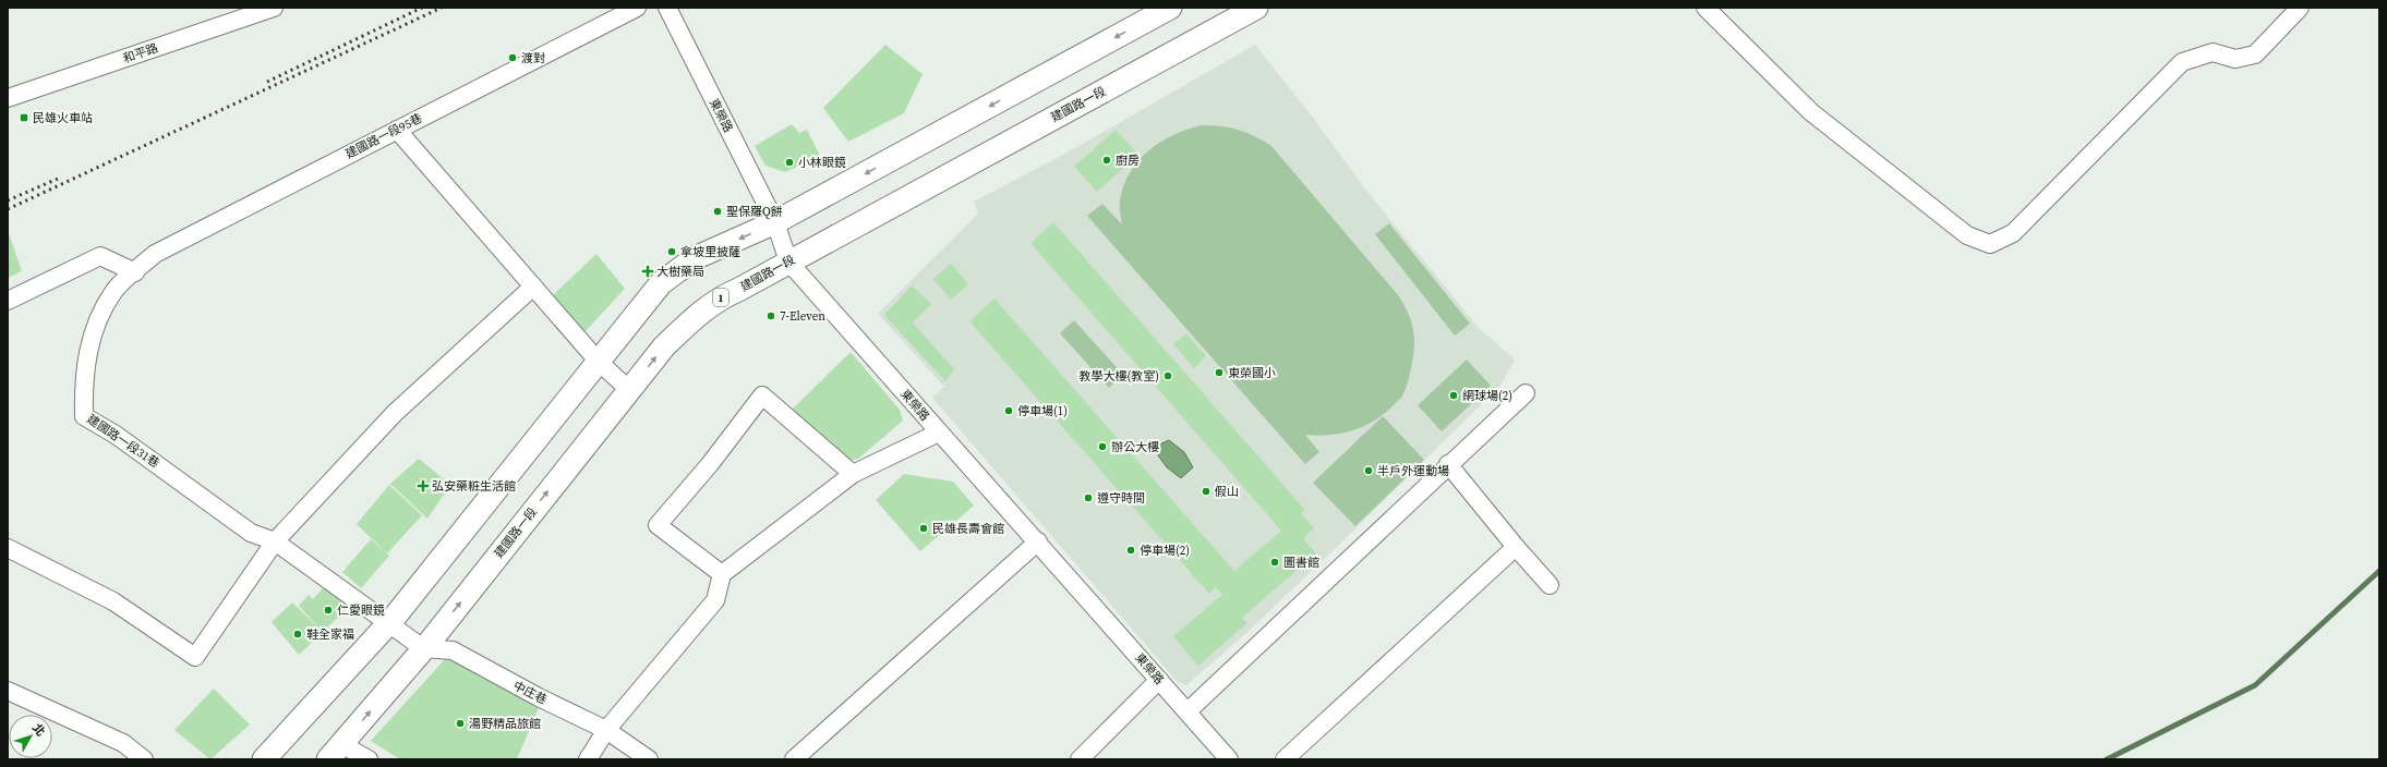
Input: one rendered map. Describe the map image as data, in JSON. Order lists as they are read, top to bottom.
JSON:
{
  "streets": {
    "main road": ["建國路一段", "1"],
    "street": [
      "和平路",
      "東榮路",
      "建國路一段95巷",
      "建國路一段31巷",
      "中庄巷"
    ]
  },
  "crossings": [
    ["建國路一段", "東榮路"],
    ["建國路一段", "建國路一段31巷"],
    ["建國路一段", "中庄巷"],
    ["建國路一段95巷", "建國路一段31巷"],
    ["建國路一段31巷", "中庄巷"]
  ],
  "places": {
    "other": [
      "渡對",
      "廚房",
      "小林眼鏡",
      "聖保羅Q餅",
      "拿坡里披薩",
      "7-Eleven",
      "東榮國小",
      "教學大樓(教室)",
      "網球場(2)",
      "停車場(1)",
      "辦公大樓",
      "半戶外運動場",
      "假山",
      "遵守時間",
      "民雄長壽會館",
      "停車場(2)",
      "圖書館",
      "仁愛眼鏡",
      "鞋全家福",
      "湯野精品旅館"
    ],
    "transit": ["民雄火車站"],
    "health": ["大樹藥局", "弘安藥粧生活館"]
  },
  "north": "top right"
}
